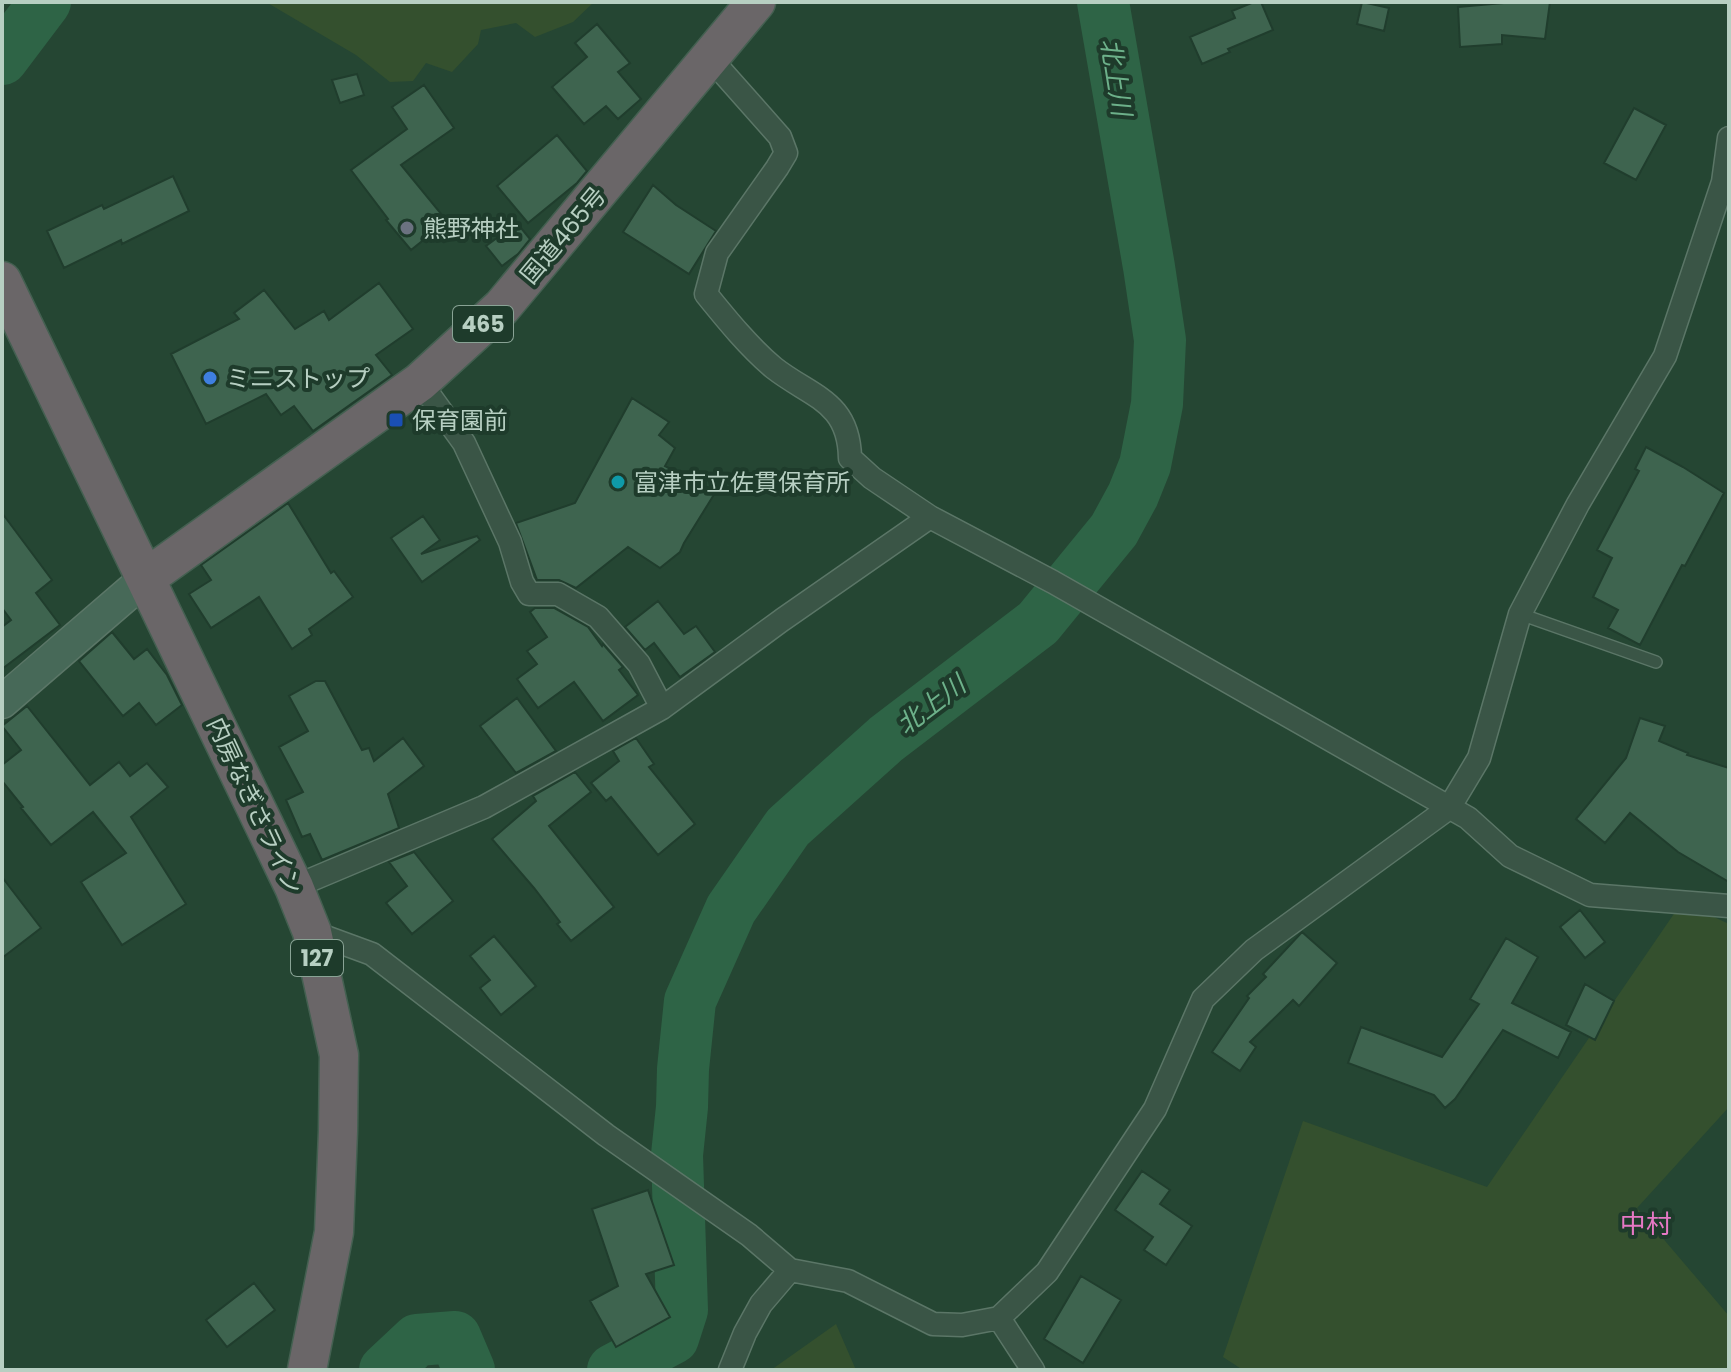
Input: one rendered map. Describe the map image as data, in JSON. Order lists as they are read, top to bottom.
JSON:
{
  "streets": {
    "highway": [
      "国道465号",
      "465",
      "内房なぎさライン",
      "127"
    ]
  },
  "crossings": [
    ["国道465号", "内房なぎさライン"]
  ],
  "districts": ["中村"],
  "water": ["北上川"],
  "places": {
    "other": ["熊野神社", "ミニストップ", "富津市立佐貫保育所"],
    "transit": ["保育園前"]
  }
}
